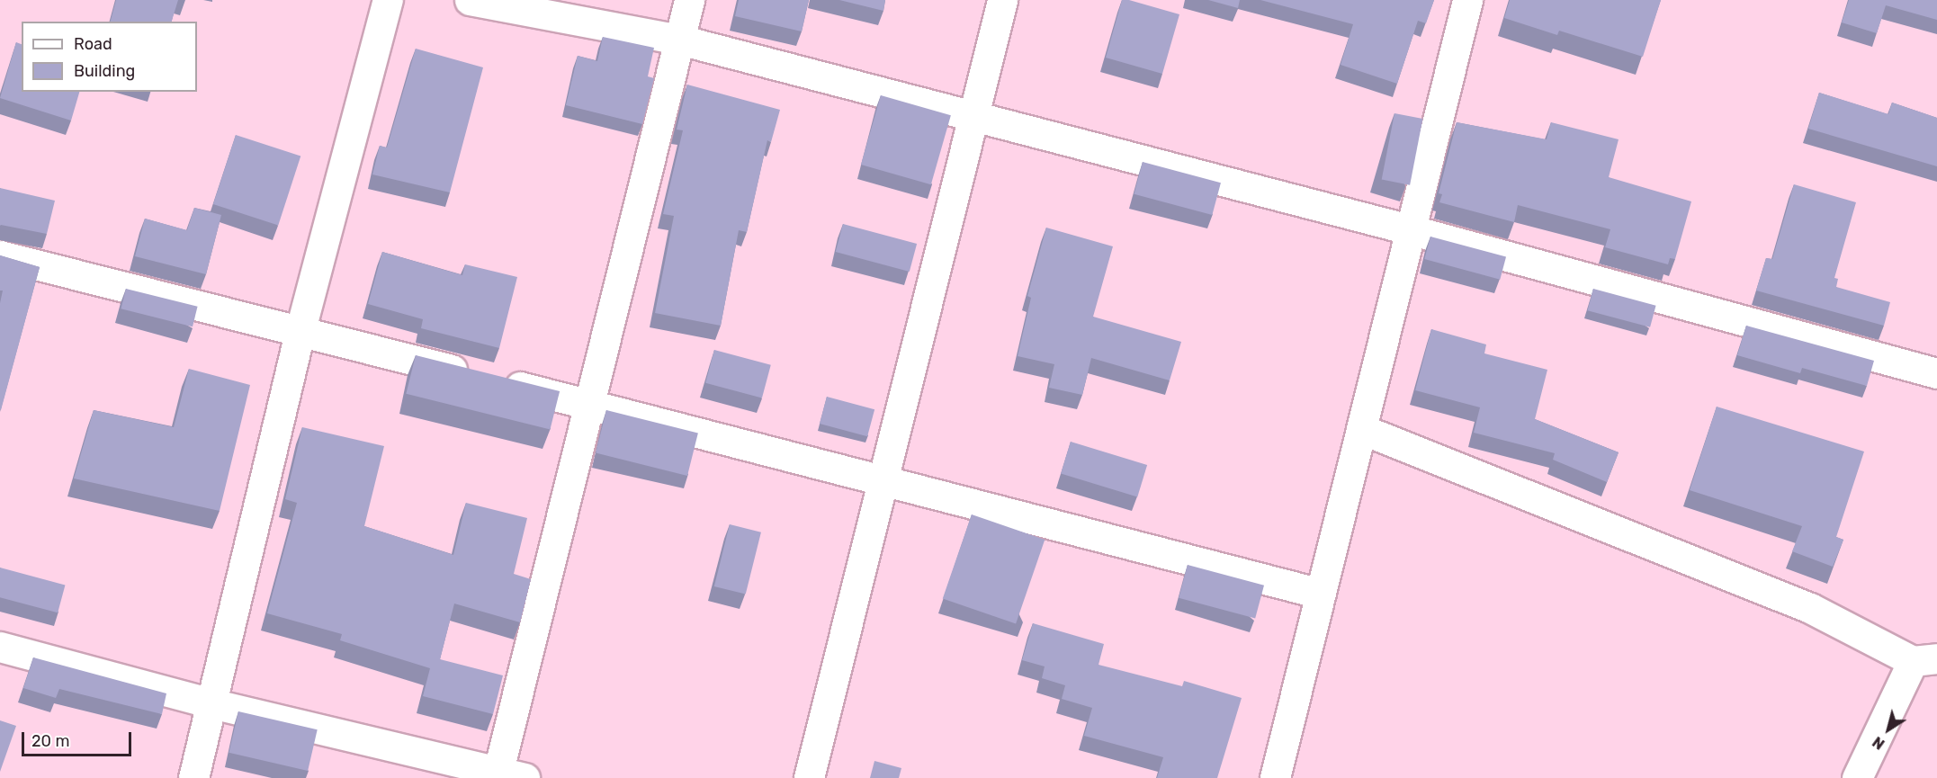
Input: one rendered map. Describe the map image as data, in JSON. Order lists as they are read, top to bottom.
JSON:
{
  "legend": ["Road", "Building"],
  "scale_bar": "20 m",
  "north": "bottom left"
}
